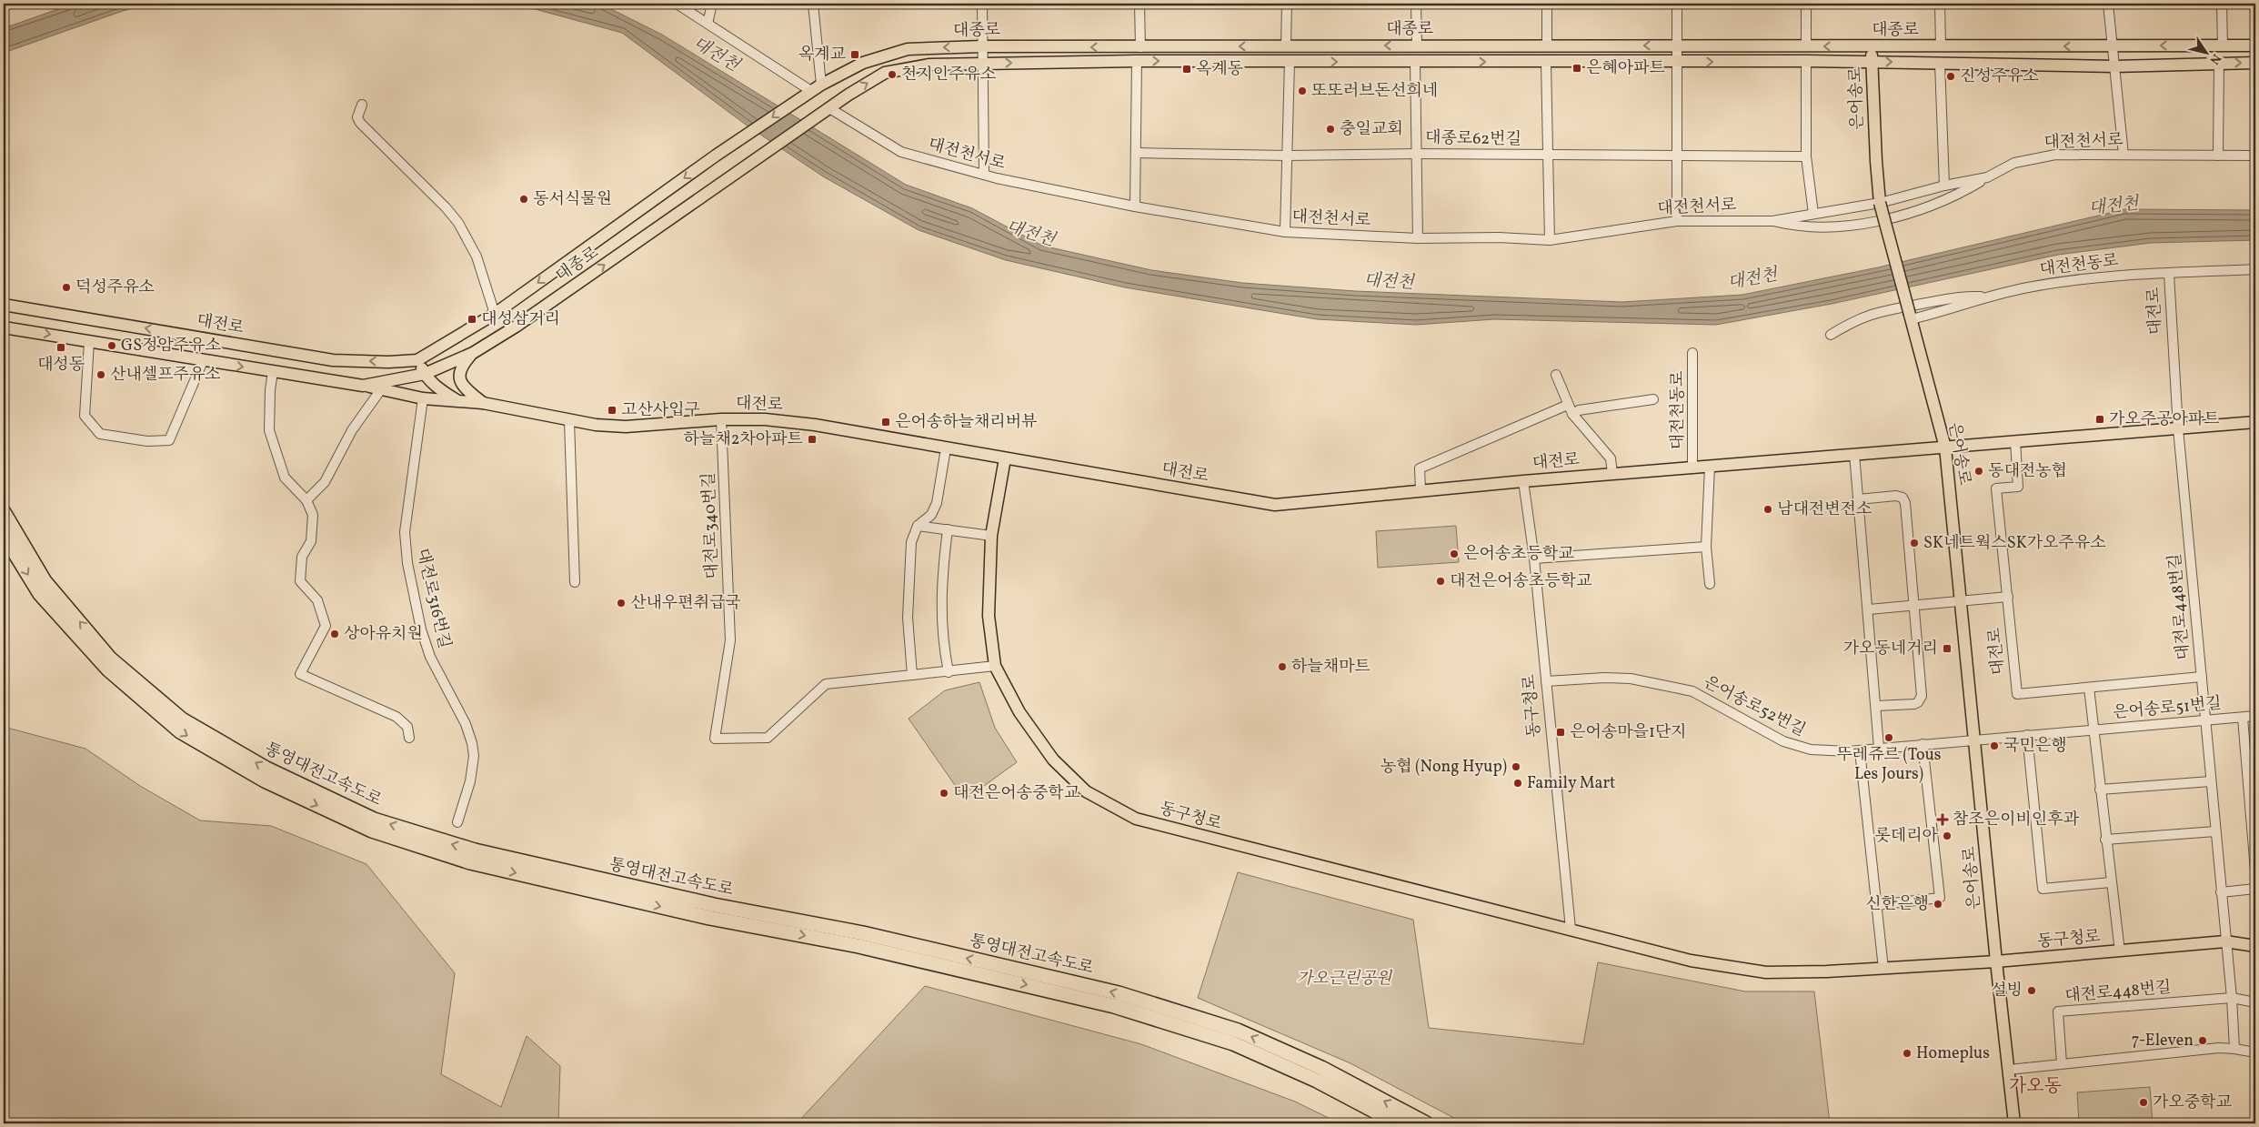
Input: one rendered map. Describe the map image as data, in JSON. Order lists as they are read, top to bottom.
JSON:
{
  "streets": {
    "highway": ["통영대전고속도로"],
    "main road": [
      "대종로",
      "은어송로",
      "대전로",
      "동구청로"
    ],
    "street": [
      "대종로62번길",
      "대전천서로",
      "대전천동로",
      "대전로340번길",
      "대전로316번길",
      "대전로448번길",
      "은어송로52번길",
      "은어송로51번길"
    ]
  },
  "crossings": [
    ["대종로", "은어송로"],
    ["대종로", "대종로62번길"],
    ["대종로", "대전천서로"],
    ["대종로", "대전로"],
    ["은어송로", "대전천서로"],
    ["은어송로", "대전천동로"],
    ["은어송로", "대전로"],
    ["은어송로", "동구청로"],
    ["은어송로", "은어송로52번길"],
    ["은어송로", "은어송로51번길"],
    ["대전천동로", "대전로"],
    ["대전로", "대전로340번길"],
    ["대전로", "대전로448번길"],
    ["대전로", "동구청로"],
    ["대전로", "은어송로51번길"],
    ["대전로448번길", "동구청로"],
    ["대전로448번길", "은어송로51번길"],
    ["동구청로", "은어송로52번길"],
    ["동구청로", "은어송로51번길"],
    ["은어송로52번길", "은어송로51번길"]
  ],
  "districts": ["가오동"],
  "water": ["대전천"],
  "parks": ["가오근린공원"],
  "places": {
    "transit": [
      "옥계교",
      "은혜아파트",
      "옥계동",
      "대성삼거리",
      "대성동",
      "고산사입구",
      "가오주공아파트",
      "은어송하늘채리버뷰",
      "하늘채2차아파트",
      "가오동네거리",
      "은어송마을1단지"
    ],
    "other": [
      "천지인주유소",
      "진성주유소",
      "또또러브돈선희네",
      "충일교회",
      "동서식물원",
      "덕성주유소",
      "GS정암주유소",
      "산내셀프주유소",
      "동대전농협",
      "남대전변전소",
      "SK네트웍스SK가오주유소",
      "은어송초등학교",
      "대전은어송초등학교",
      "산내우편취급국",
      "상아유치원",
      "하늘채마트",
      "뚜레쥬르 (Tous Les Jours)",
      "국민은행",
      "농협 (Nong Hyup)",
      "Family Mart",
      "대전은어송중학교",
      "롯데리아",
      "신한은행",
      "설빙",
      "7-Eleven",
      "Homeplus",
      "가오중학교"
    ],
    "health": ["참조은이비인후과"]
  },
  "north": "bottom right"
}
